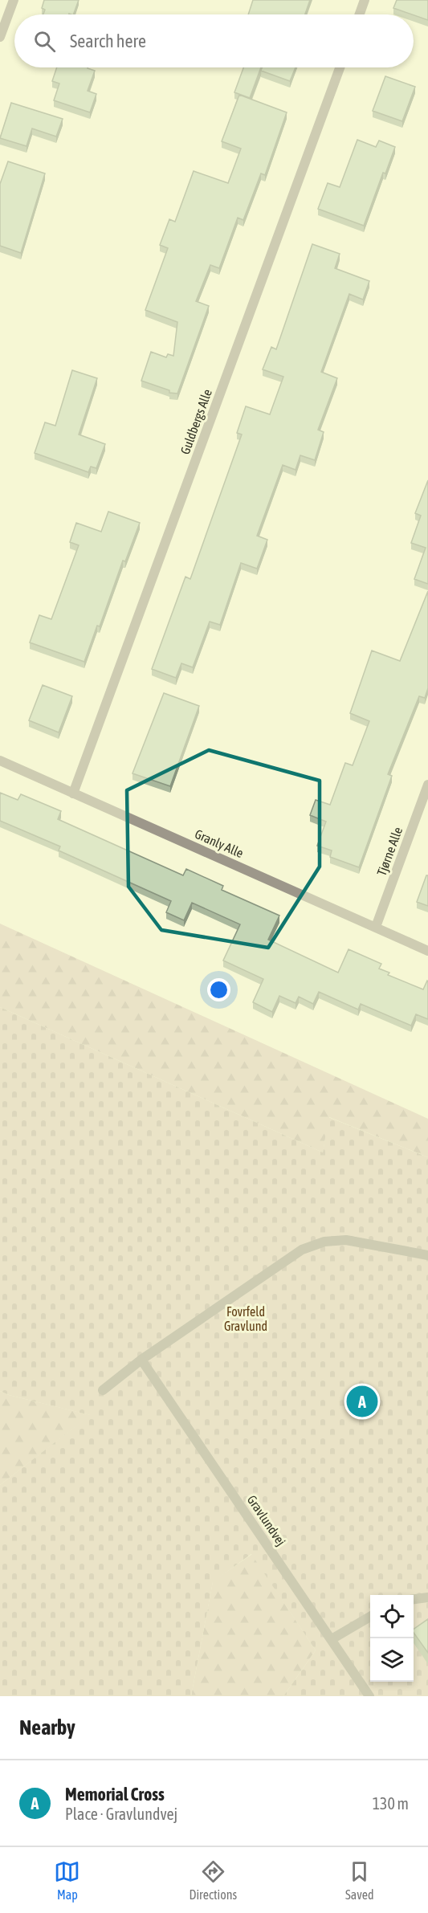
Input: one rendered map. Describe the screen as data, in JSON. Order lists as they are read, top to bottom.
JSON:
{
  "streets": {
    "street": [
      "Guldbergs Alle",
      "Granly Alle",
      "Tjørne Alle",
      "Gravlundvej"
    ]
  },
  "crossings": [
    ["Guldbergs Alle", "Granly Alle"],
    ["Granly Alle", "Tjørne Alle"]
  ],
  "parks": ["Fovrfeld Gravlund"],
  "page": {
    "search": "Search here",
    "pins": "A",
    "heading": "Nearby",
    "list": [
      {
        "mark": "A",
        "name": "Memorial Cross",
        "note": "Place · Gravlundvej",
        "value": "130 m"
      }
    ],
    "nav": ["Map", "Directions", "Saved"]
  }
}
